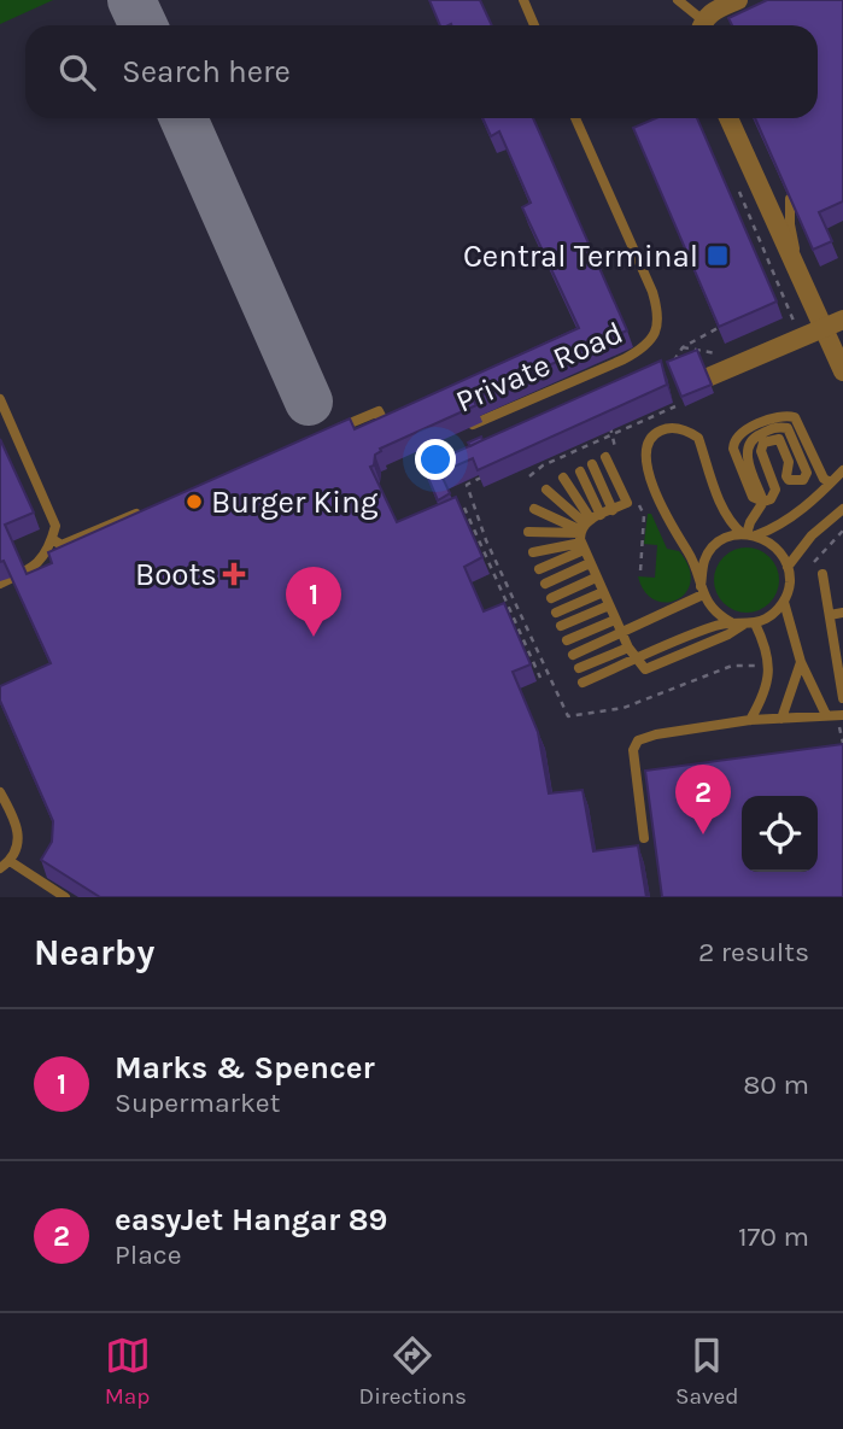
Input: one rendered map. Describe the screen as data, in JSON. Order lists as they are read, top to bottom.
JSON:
{
  "streets": {
    "lane": ["Private Road"]
  },
  "places": {
    "transit": ["Central Terminal"],
    "other": ["Burger King"],
    "health": ["Boots"]
  },
  "page": {
    "search": "Search here",
    "pins": ["1", "2"],
    "heading": ["Nearby", "2 results"],
    "list": [
      {
        "mark": "1",
        "name": "Marks & Spencer",
        "note": "Supermarket",
        "value": "80 m"
      },
      {
        "mark": "2",
        "name": "easyJet Hangar 89",
        "note": "Place",
        "value": "170 m"
      }
    ],
    "nav": ["Map", "Directions", "Saved"]
  }
}
